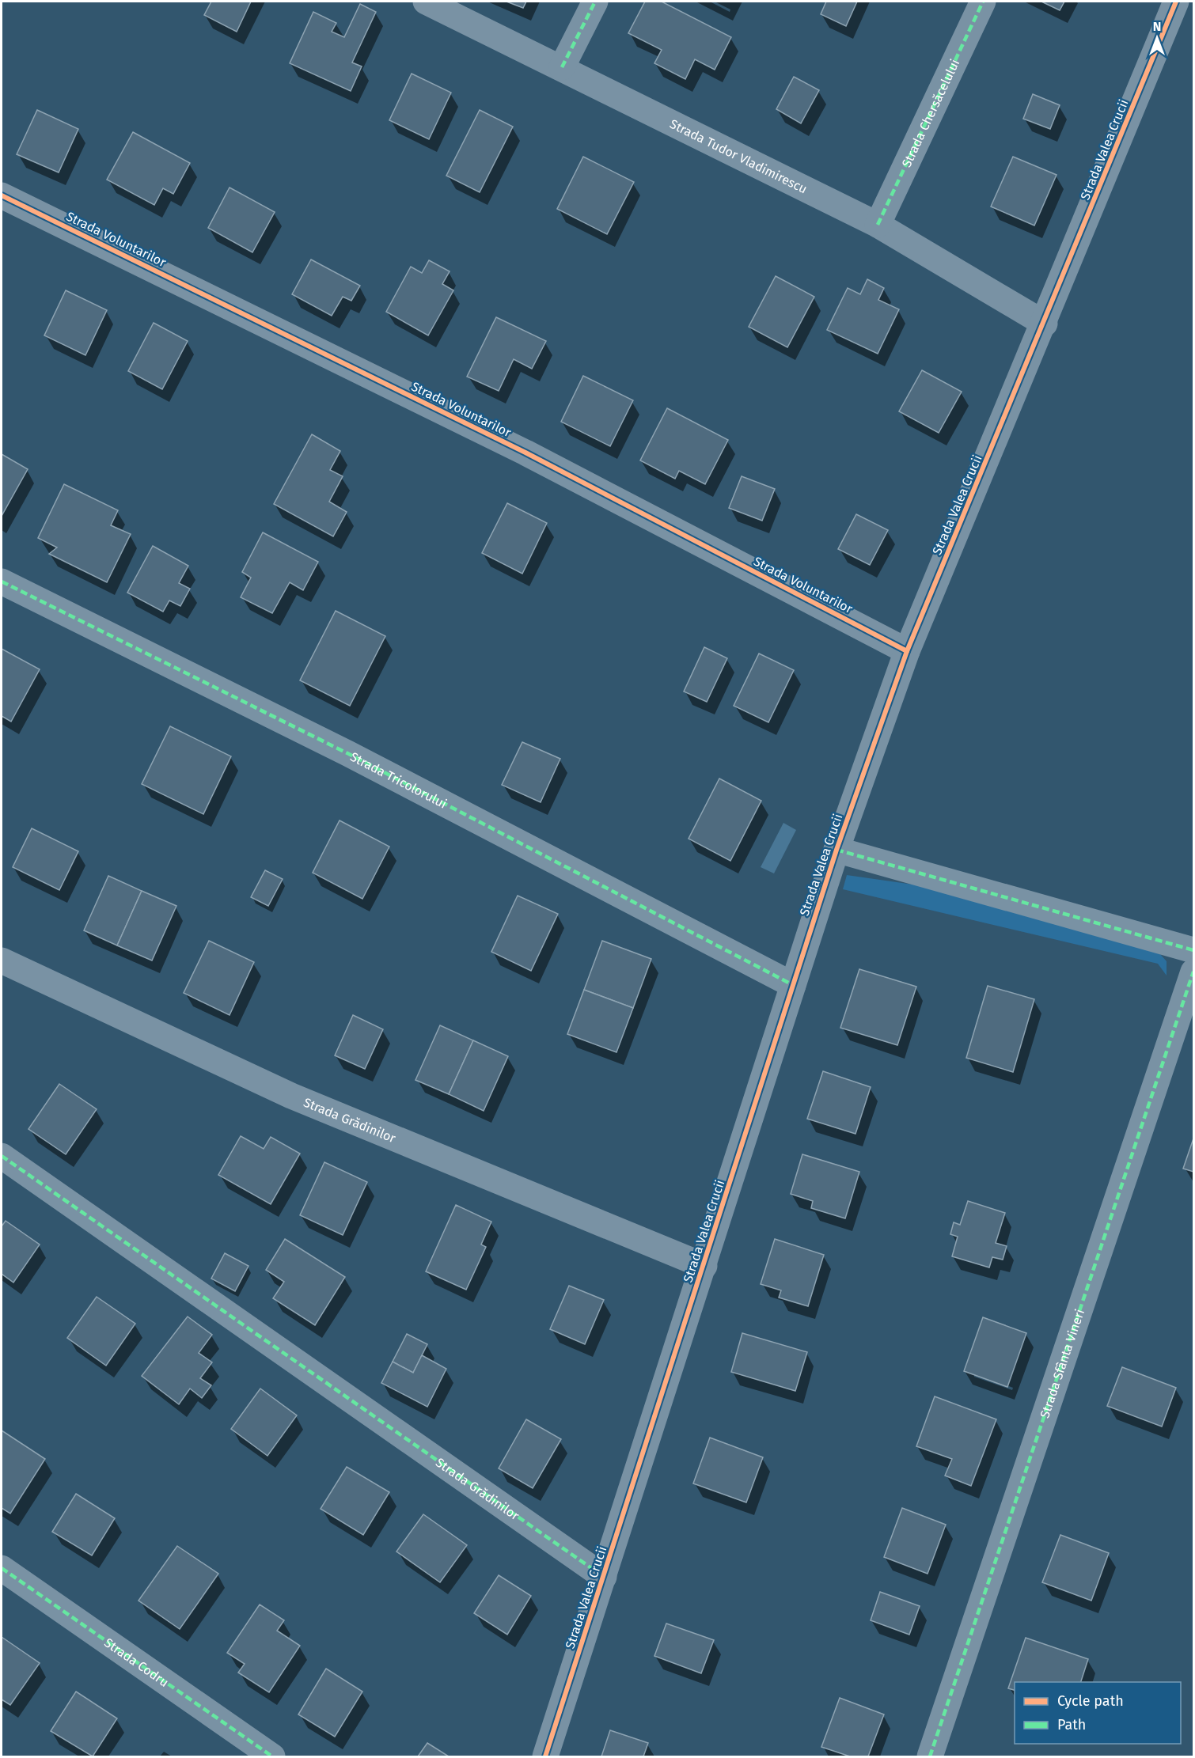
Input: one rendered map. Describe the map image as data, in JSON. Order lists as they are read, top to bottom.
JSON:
{
  "streets": {
    "street": [
      "Strada Chersăcelului",
      "Strada Valea Crucii",
      "Strada Tudor Vladimirescu",
      "Strada Voluntarilor",
      "Strada Tricolorului",
      "Strada Grădinilor",
      "Strada Sfânta Vineri",
      "Strada Codru"
    ]
  },
  "crossings": [
    ["Strada Chersăcelului", "Strada Tudor Vladimirescu"],
    ["Strada Valea Crucii", "Strada Tudor Vladimirescu"],
    ["Strada Valea Crucii", "Strada Voluntarilor"],
    ["Strada Valea Crucii", "Strada Tricolorului"],
    ["Strada Valea Crucii", "Strada Grădinilor"]
  ],
  "legend": ["Cycle path", "Path"],
  "north": "top"
}
